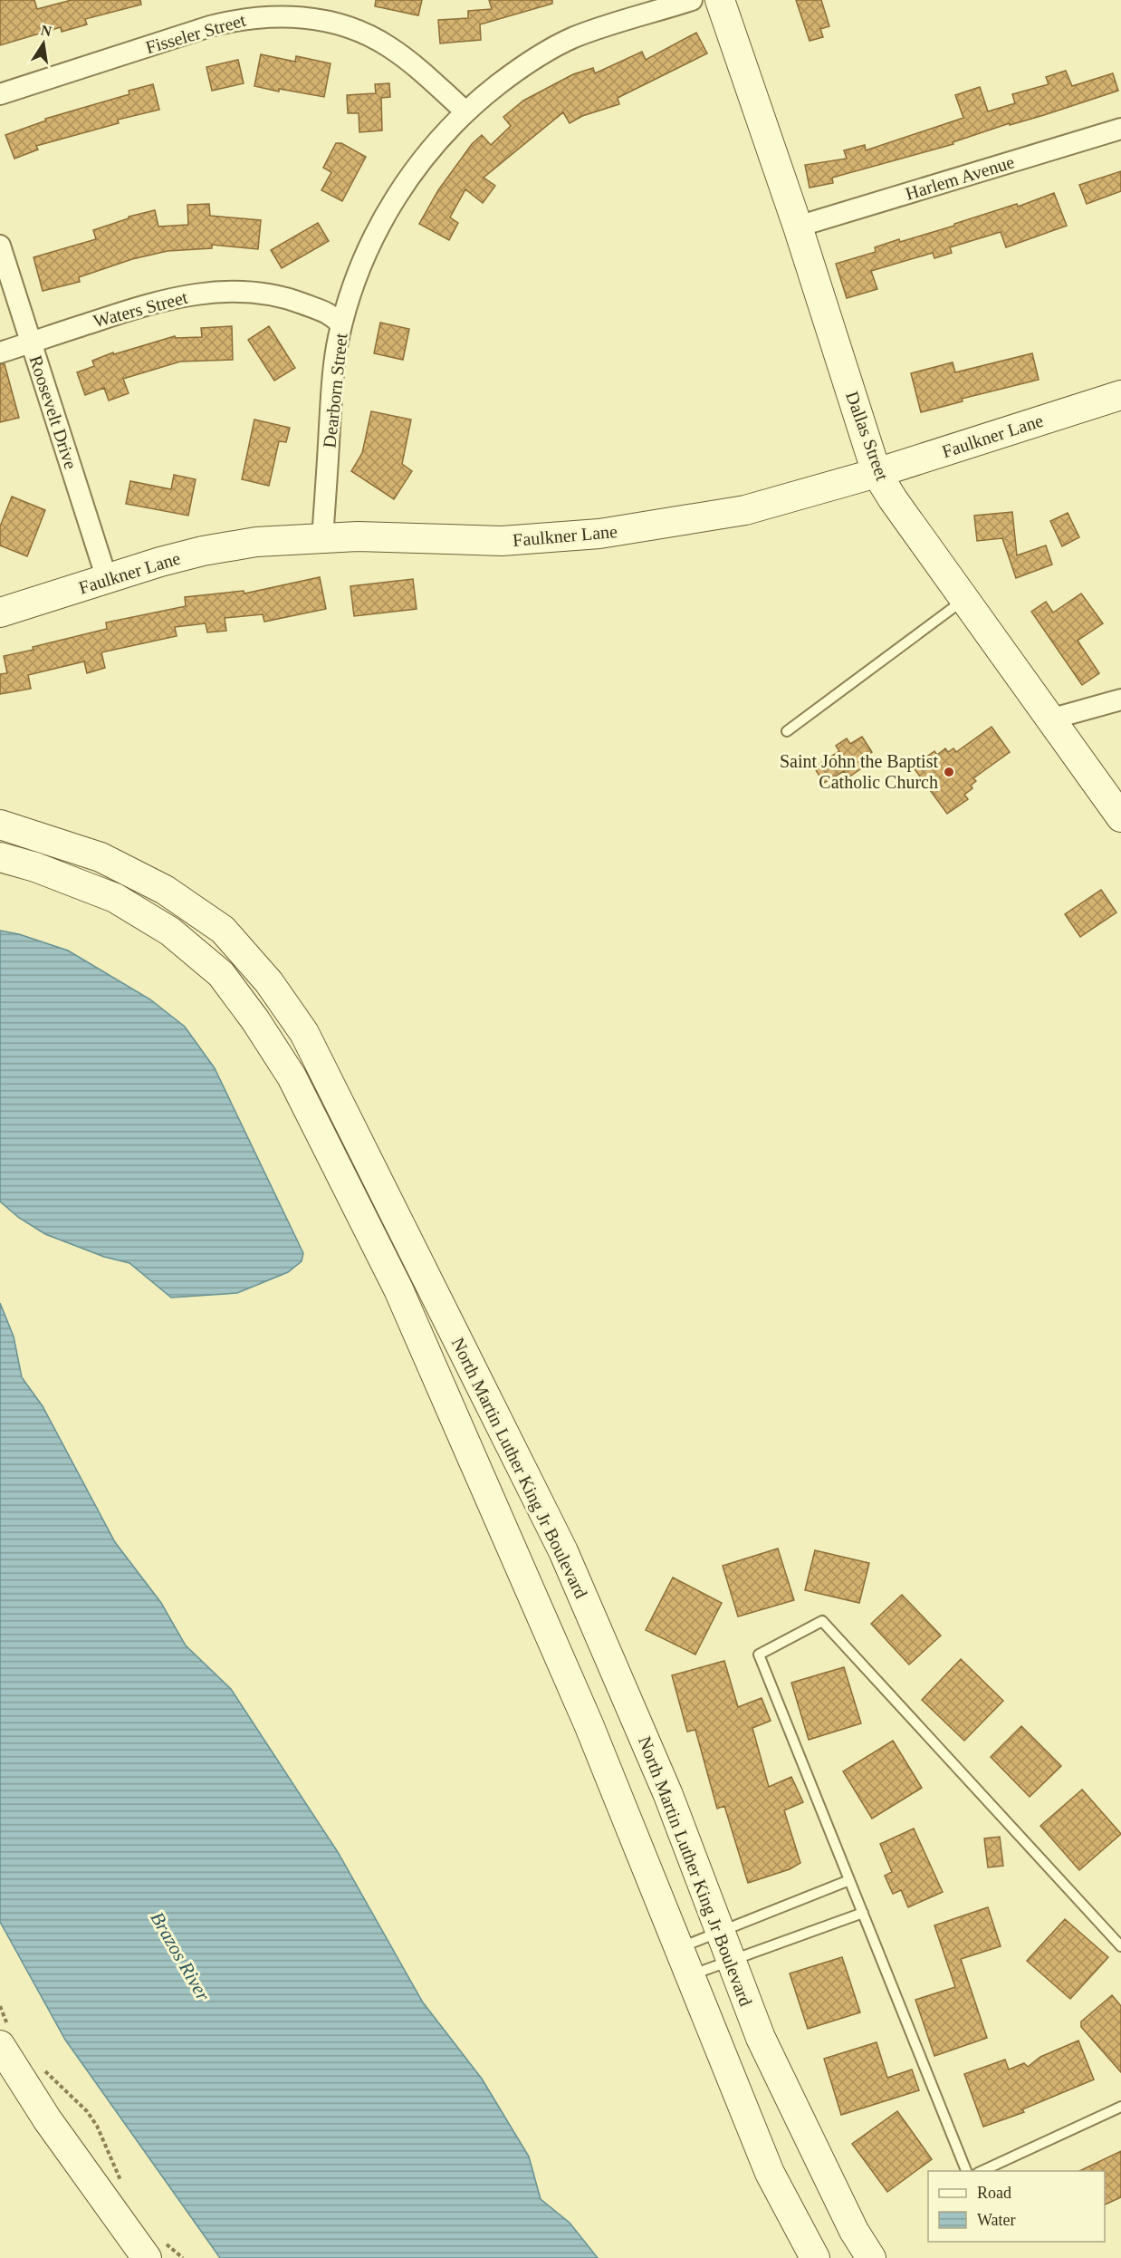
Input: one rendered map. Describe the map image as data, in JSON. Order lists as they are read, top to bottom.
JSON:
{
  "streets": {
    "main road": ["Dallas Street", "Faulkner Lane", "North Martin Luther King Jr Boulevard"],
    "street": [
      "Fisseler Street",
      "Harlem Avenue",
      "Waters Street",
      "Dearborn Street",
      "Roosevelt Drive"
    ]
  },
  "crossings": [
    ["Fisseler Street", "Dearborn Street"],
    ["Harlem Avenue", "Dallas Street"],
    ["Waters Street", "Dearborn Street"],
    ["Waters Street", "Roosevelt Drive"],
    ["Dearborn Street", "Faulkner Lane"],
    ["Roosevelt Drive", "Faulkner Lane"],
    ["Dallas Street", "Faulkner Lane"]
  ],
  "water": ["Brazos River"],
  "places": ["Saint John the Baptist Catholic Church"],
  "legend": ["Road", "Water"],
  "north": "top"
}
